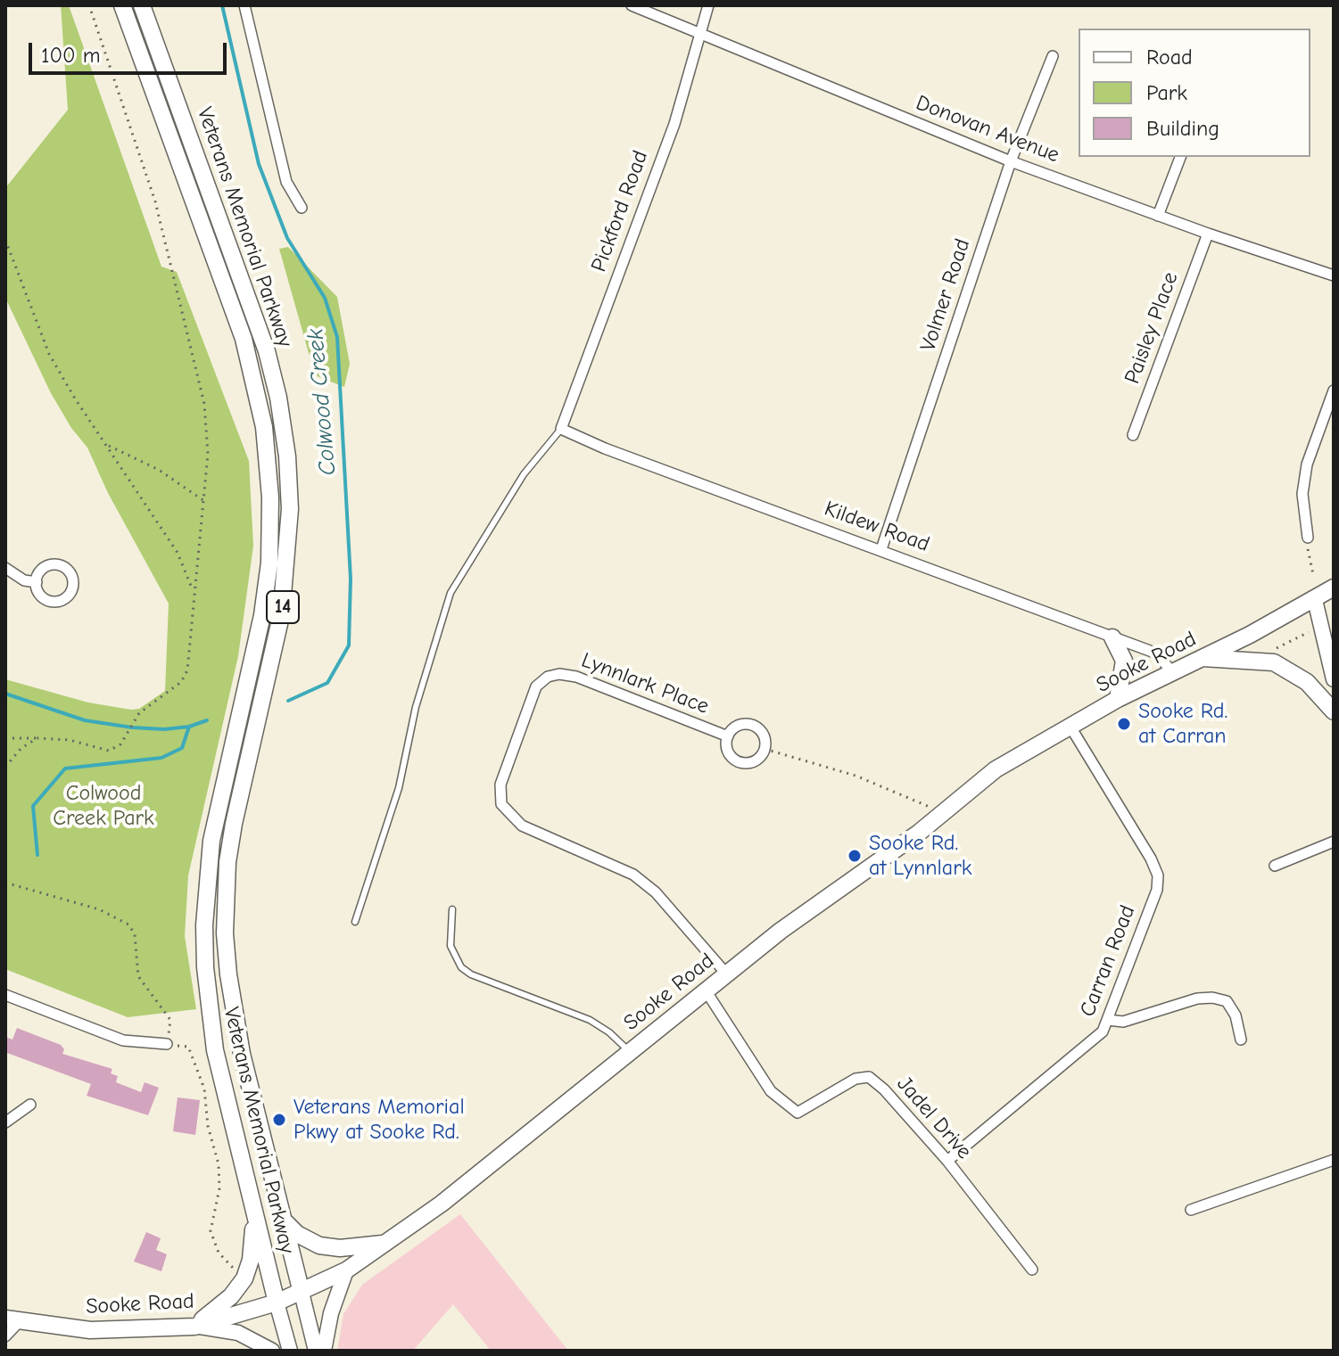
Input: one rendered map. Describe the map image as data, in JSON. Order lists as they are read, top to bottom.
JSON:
{
  "streets": {
    "main road": ["Veterans Memorial Parkway", "14", "Sooke Road"],
    "street": [
      "Donovan Avenue",
      "Pickford Road",
      "Volmer Road",
      "Paisley Place",
      "Kildew Road",
      "Lynnlark Place",
      "Carran Road",
      "Jadel Drive"
    ]
  },
  "crossings": [
    ["Donovan Avenue", "Pickford Road"],
    ["Donovan Avenue", "Volmer Road"],
    ["Donovan Avenue", "Paisley Place"],
    ["Pickford Road", "Kildew Road"],
    ["Veterans Memorial Parkway", "Sooke Road"],
    ["Volmer Road", "Kildew Road"],
    ["Kildew Road", "Sooke Road"],
    ["Sooke Road", "Lynnlark Place"],
    ["Sooke Road", "Carran Road"],
    ["Sooke Road", "Jadel Drive"],
    ["Carran Road", "Jadel Drive"]
  ],
  "water": ["Colwood Creek"],
  "parks": ["Colwood Creek Park"],
  "places": ["Sooke Rd. at Carran", "Sooke Rd. at Lynnlark", "Veterans Memorial Pkwy at Sooke Rd."],
  "legend": ["Road", "Park", "Building"],
  "scale_bar": "100 m"
}
